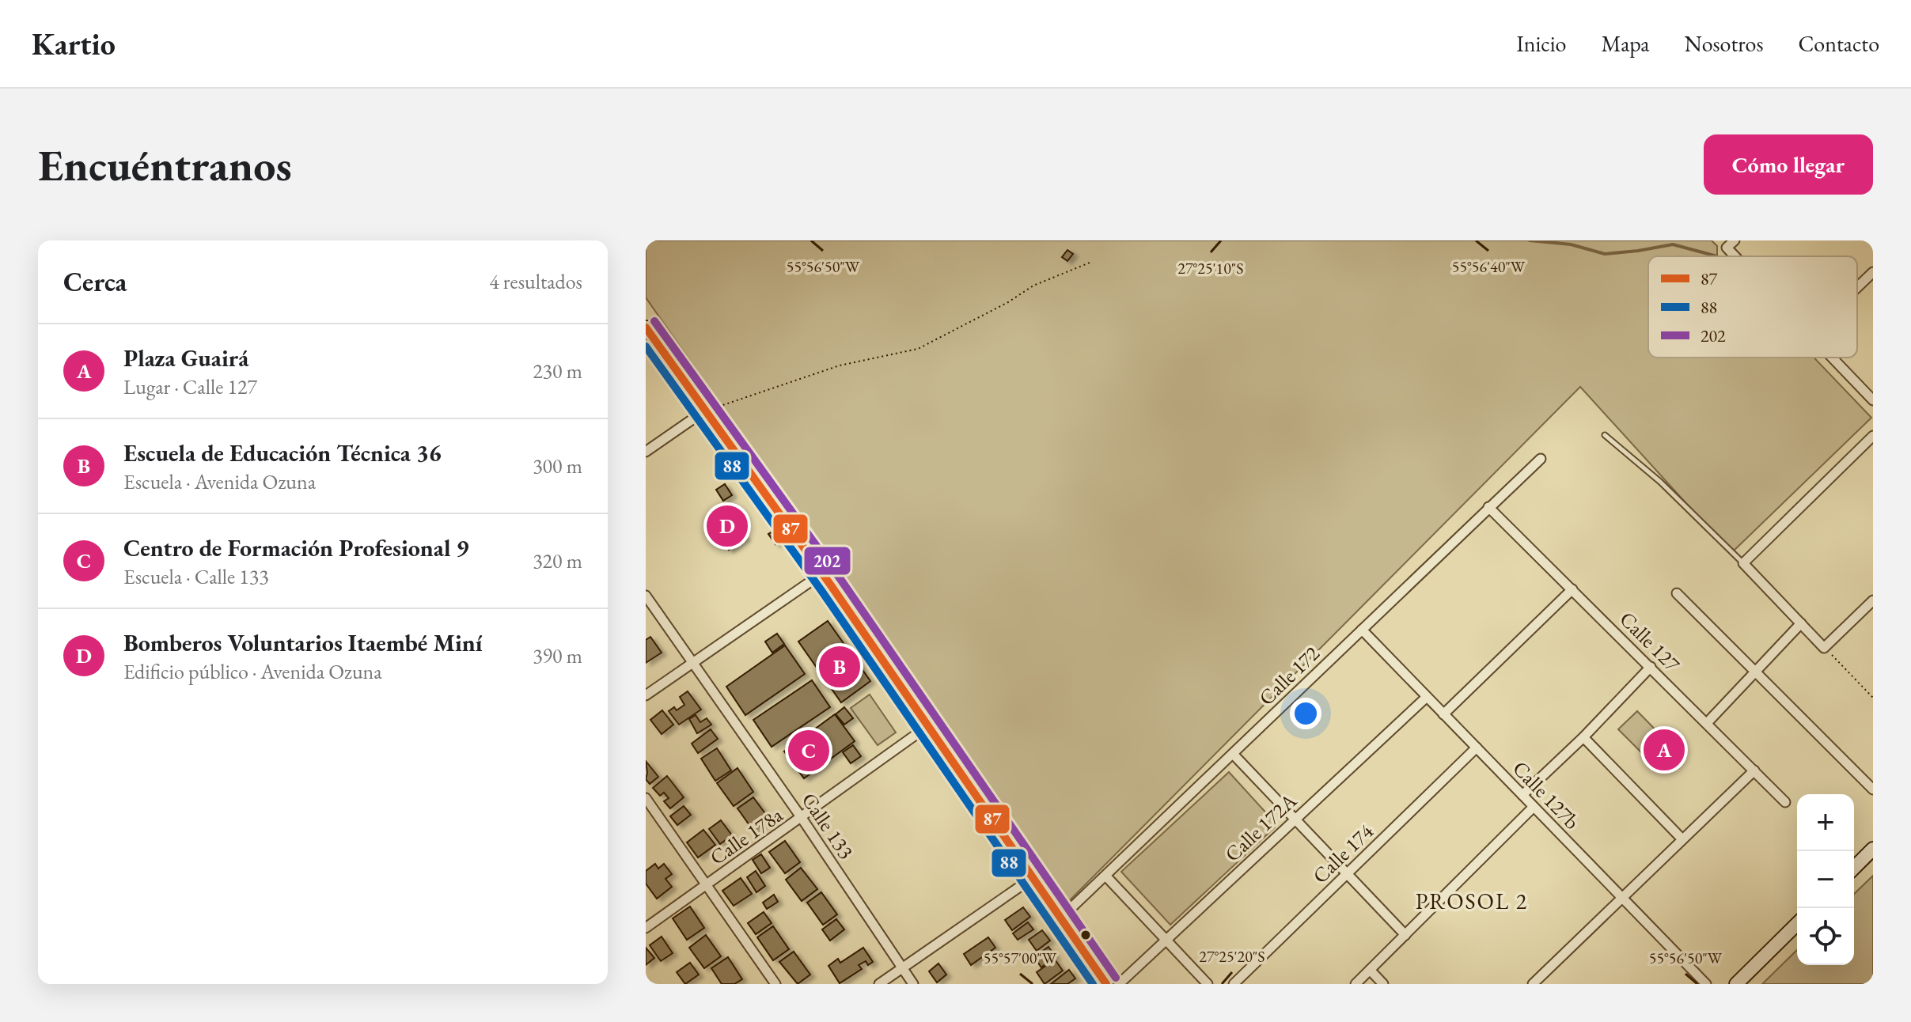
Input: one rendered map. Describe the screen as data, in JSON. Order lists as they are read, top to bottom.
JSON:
{
  "streets": {
    "street": [
      "Calle 127",
      "Calle 172",
      "Calle 127b",
      "Calle 133",
      "Calle 172A",
      "Calle 178a",
      "Calle 174"
    ]
  },
  "crossings": [
    ["Calle 127", "Calle 172"],
    ["Calle 172", "Calle 127b"],
    ["Calle 127b", "Calle 172A"],
    ["Calle 127b", "Calle 174"],
    ["Calle 133", "Calle 178a"]
  ],
  "districts": ["PROSOL 2"],
  "lines": ["transit line 202", "transit line 87", "transit line 88"],
  "legend": ["87", "88", "202"],
  "page": {
    "header": "Kartio",
    "nav": [
      "Inicio",
      "Mapa",
      "Nosotros",
      "Contacto"
    ],
    "buttons": "Cómo llegar",
    "title": "Encuéntranos",
    "heading": ["Cerca", "4 resultados"],
    "list": [
      {
        "mark": "A",
        "name": "Plaza Guairá",
        "note": "Lugar · Calle 127",
        "value": "230 m"
      },
      {
        "mark": "B",
        "name": "Escuela de Educación Técnica 36",
        "note": "Escuela · Avenida Ozuna",
        "value": "300 m"
      },
      {
        "mark": "C",
        "name": "Centro de Formación Profesional 9",
        "note": "Escuela · Calle 133",
        "value": "320 m"
      },
      {
        "mark": "D",
        "name": "Bomberos Voluntarios Itaembé Miní",
        "note": "Edificio público · Avenida Ozuna",
        "value": "390 m"
      }
    ],
    "pins": [
      "D",
      "B",
      "A",
      "C"
    ],
    "map_buttons": ["+", "−"]
  },
  "coordinates": [
    "55°56'40\"W",
    "55°56'50\"W",
    "27°25'10\"S",
    "27°25'20\"S",
    "55°57'00\"W"
  ]
}
